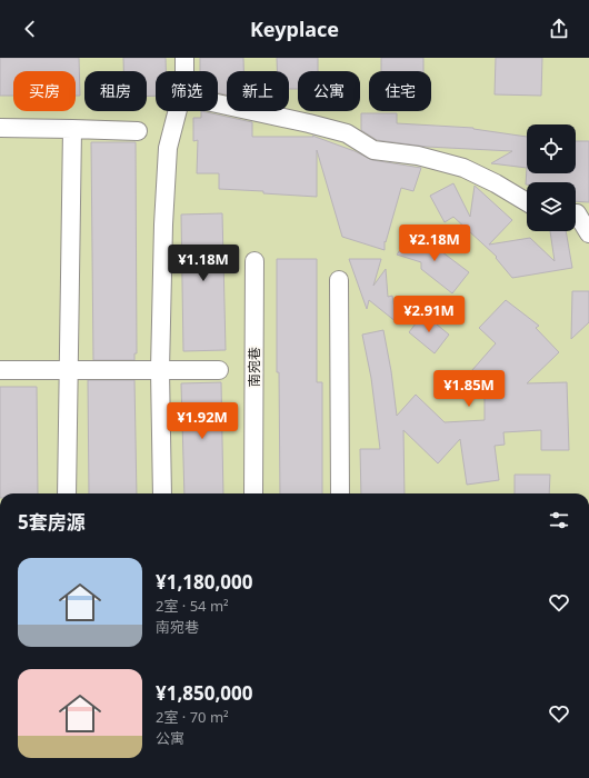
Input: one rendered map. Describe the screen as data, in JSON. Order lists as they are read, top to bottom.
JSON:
{
  "streets": {
    "street": ["南宛巷"]
  },
  "page": {
    "header": "Keyplace",
    "chip": [
      "买房",
      "租房",
      "筛选",
      "新上",
      "公寓",
      "住宅"
    ],
    "price": [
      "¥2.18M",
      "¥1.18M",
      "¥2.91M",
      "¥1.85M",
      "¥1.92M"
    ],
    "heading": "5套房源",
    "list": [
      {
        "name": "¥1,180,000",
        "note": "2室 · 54 m² · 南宛巷"
      },
      {
        "name": "¥1,850,000",
        "note": "2室 · 70 m² · 公寓"
      }
    ]
  }
}
